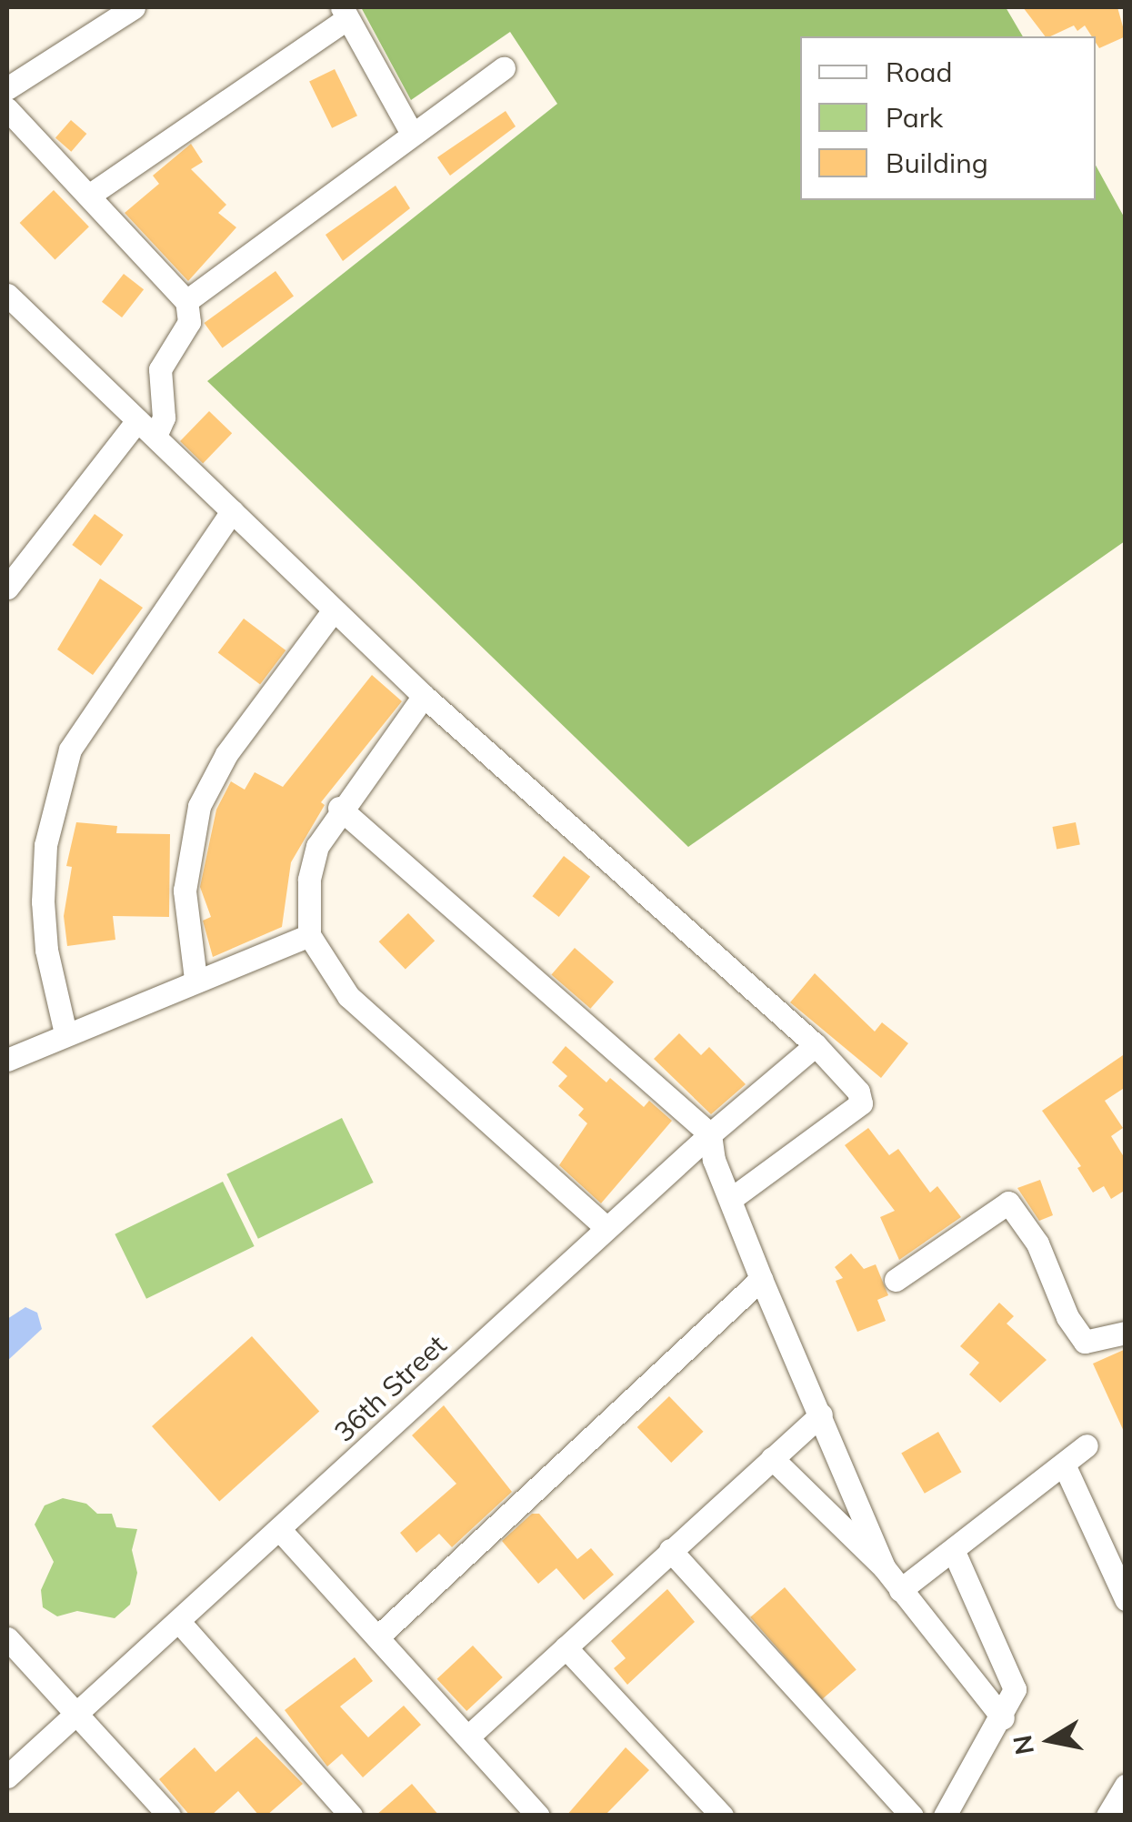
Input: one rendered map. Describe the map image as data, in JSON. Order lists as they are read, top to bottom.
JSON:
{
  "streets": {
    "street": ["36th Street"]
  },
  "legend": ["Road", "Park", "Building"],
  "north": "left"
}
